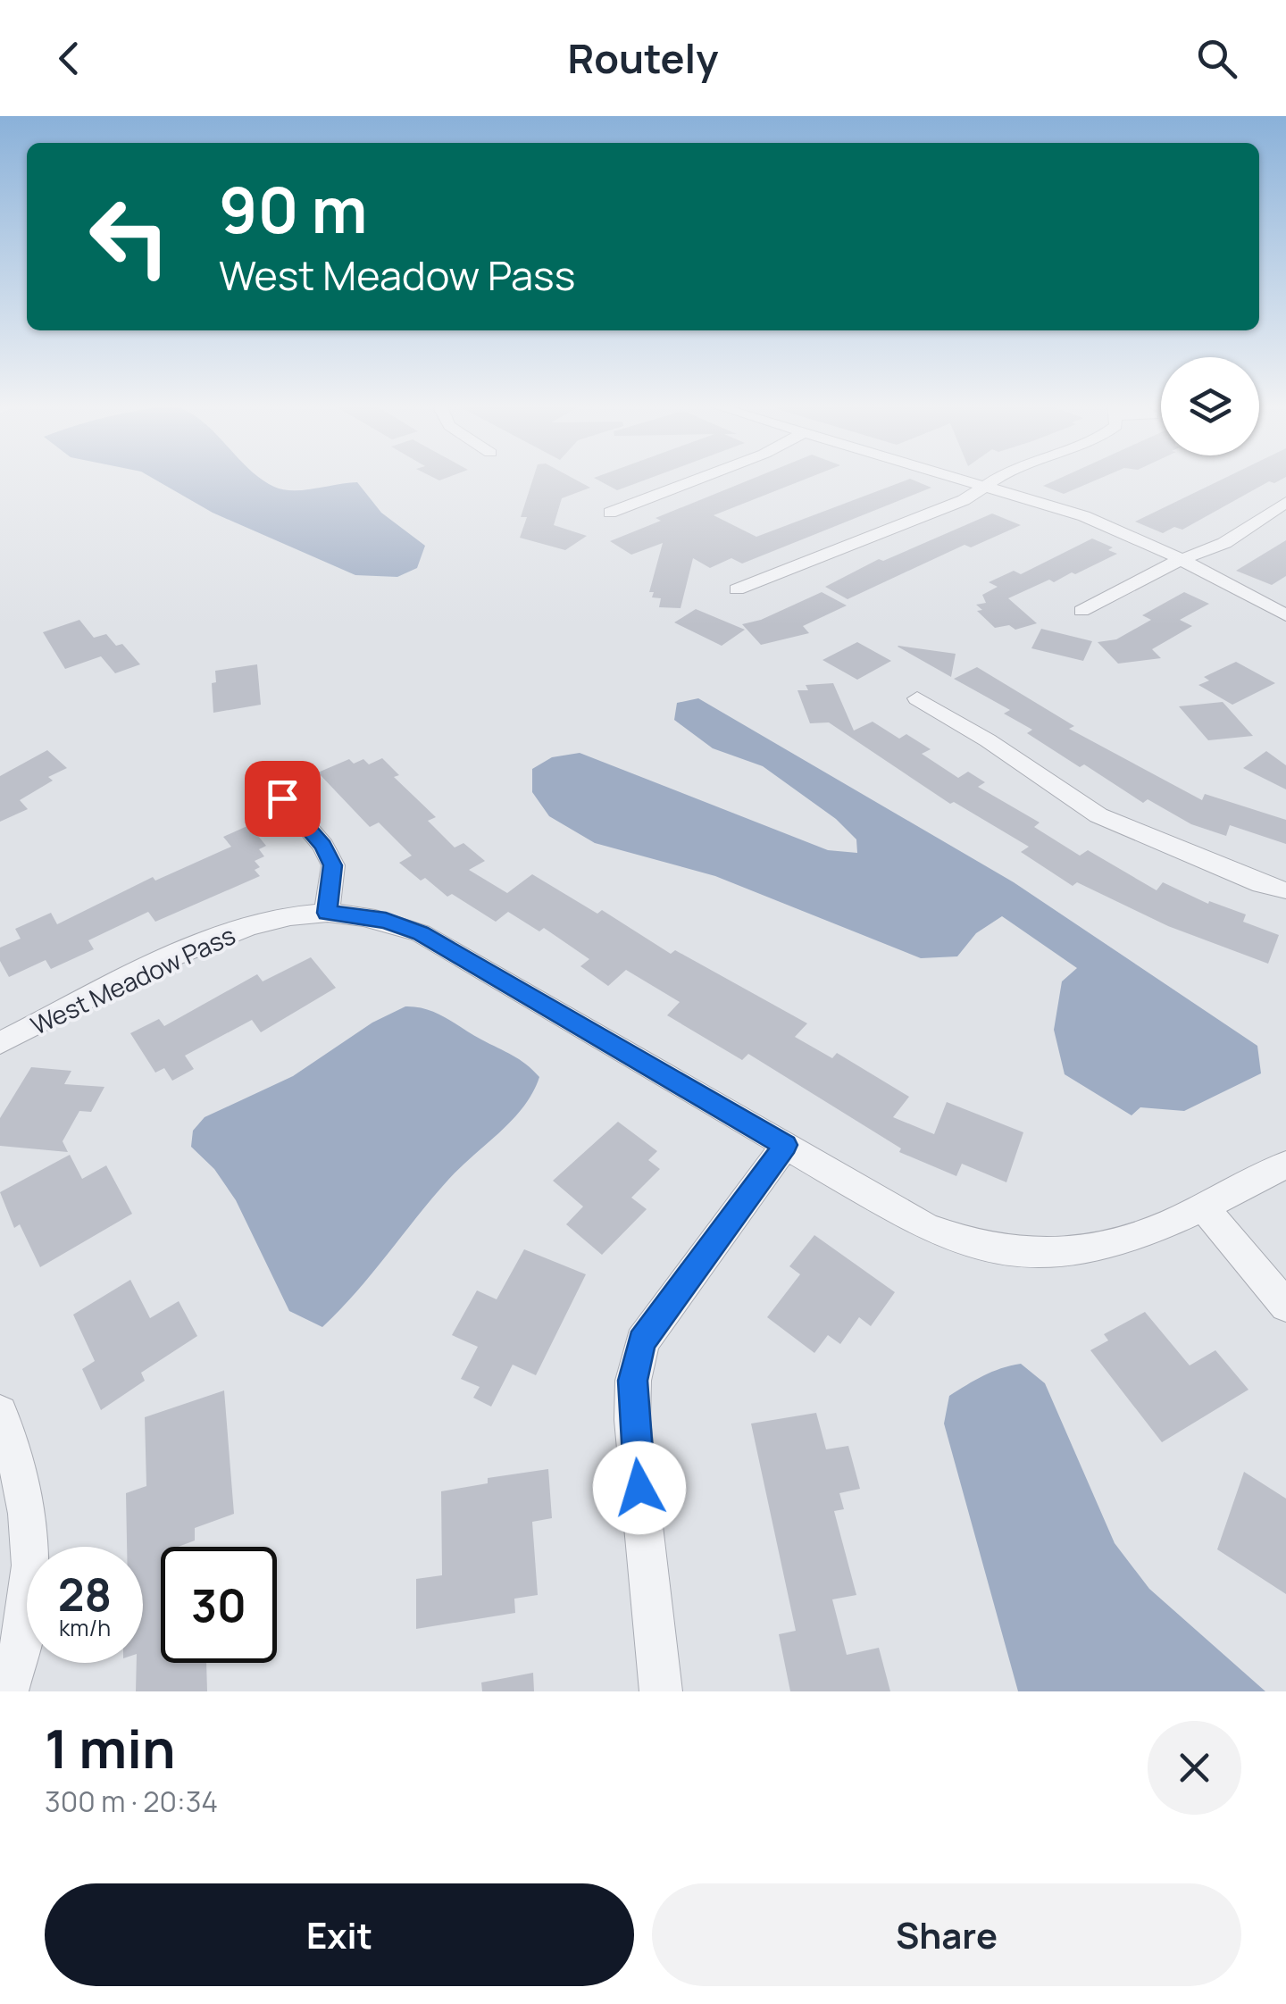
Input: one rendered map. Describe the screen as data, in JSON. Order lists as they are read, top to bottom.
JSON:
{
  "streets": {
    "street": ["West Meadow Pass"]
  },
  "page": {
    "header": "Routely",
    "turn": ["90 m", "West Meadow Pass"],
    "speed": "28 km/h",
    "limit": "30",
    "heading": ["1 min", "300 m · 20:34"],
    "buttons": ["Exit", "Share"]
  }
}
